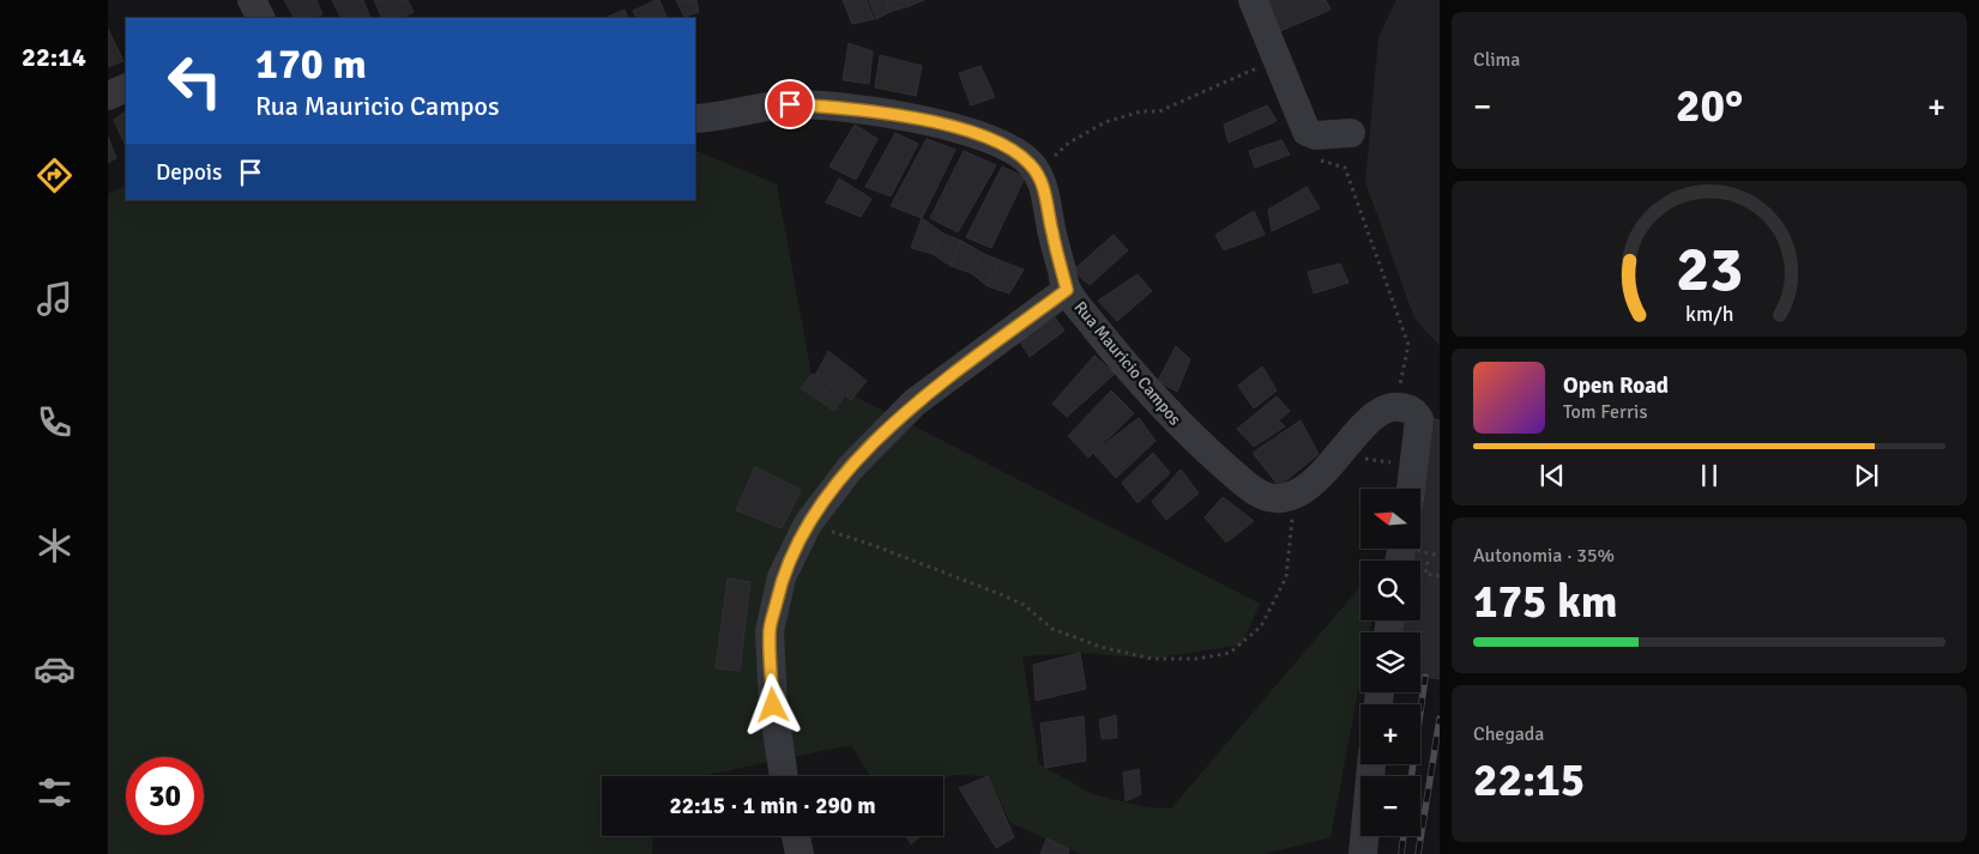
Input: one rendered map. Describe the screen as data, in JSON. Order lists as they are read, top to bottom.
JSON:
{
  "streets": {
    "street": ["Rua Mauricio Campos"]
  },
  "north": "left",
  "page": {
    "tabs": "22:14",
    "tile": [
      "Clima",
      ["Autonomia · 35%", "175 km"],
      ["Chegada", "22:15"]
    ],
    "turn": ["170 m", "Rua Mauricio Campos"],
    "heat": ["−", "20°", "+"],
    "then": "Depois",
    "song": ["Open Road", "Tom Ferris"],
    "map_buttons": ["+", "−"],
    "limit": "30",
    "trip": "22:15 · 1 min · 290 m",
    "gauge": ["23", "km/h"]
  }
}
